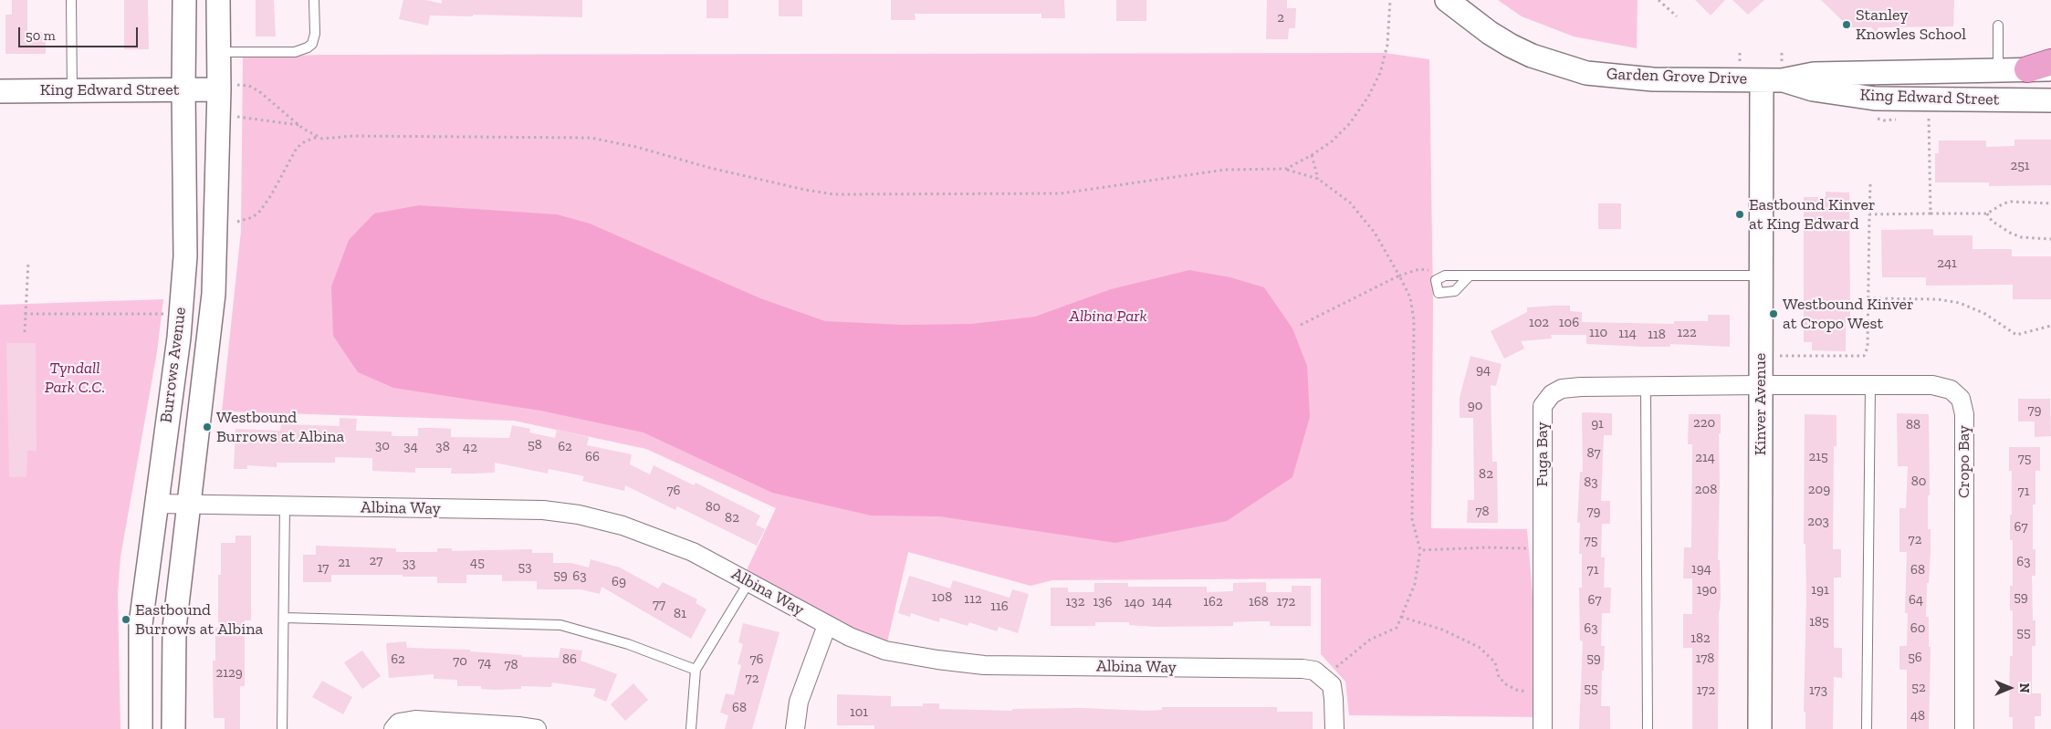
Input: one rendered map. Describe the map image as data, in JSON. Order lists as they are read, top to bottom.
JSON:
{
  "streets": {
    "street": [
      "Garden Grove Drive",
      "King Edward Street",
      "Burrows Avenue",
      "Kinver Avenue",
      "Fuga Bay",
      "Cropo Bay",
      "Albina Way"
    ]
  },
  "crossings": [
    ["Garden Grove Drive", "King Edward Street"],
    ["Garden Grove Drive", "Kinver Avenue"],
    ["King Edward Street", "Burrows Avenue"],
    ["King Edward Street", "Kinver Avenue"],
    ["Burrows Avenue", "Albina Way"],
    ["Kinver Avenue", "Fuga Bay"],
    ["Kinver Avenue", "Cropo Bay"],
    ["Fuga Bay", "Cropo Bay"]
  ],
  "parks": ["Albina Park", "Tyndall Park C.C."],
  "places": [
    "Stanley Knowles School",
    "Eastbound Kinver at King Edward",
    "Westbound Kinver at Cropo West",
    "Westbound Burrows at Albina",
    "Eastbound Burrows at Albina"
  ],
  "house_numbers": [
    "2",
    "251",
    "241",
    "102",
    "106",
    "110",
    "122",
    "114",
    "118",
    "94",
    "90",
    "79",
    "220",
    "91",
    "88",
    "58",
    "30",
    "34",
    "38",
    "62",
    "42",
    "87",
    "66",
    "215",
    "214",
    "75",
    "82",
    "80",
    "83",
    "208",
    "209",
    "76",
    "71",
    "80",
    "78",
    "79",
    "82",
    "203",
    "67",
    "72",
    "75",
    "27",
    "63",
    "21",
    "45",
    "33",
    "53",
    "17",
    "194",
    "71",
    "68",
    "59",
    "63",
    "69",
    "190",
    "191",
    "108",
    "59",
    "112",
    "67",
    "64",
    "132",
    "136",
    "144",
    "162",
    "168",
    "172",
    "140",
    "77",
    "116",
    "81",
    "185",
    "63",
    "60",
    "55",
    "182",
    "56",
    "59",
    "178",
    "62",
    "86",
    "76",
    "70",
    "74",
    "78",
    "2129",
    "72",
    "52",
    "55",
    "172",
    "173",
    "68",
    "101",
    "48"
  ],
  "scale_bar": "50 m",
  "north": "right"
}
